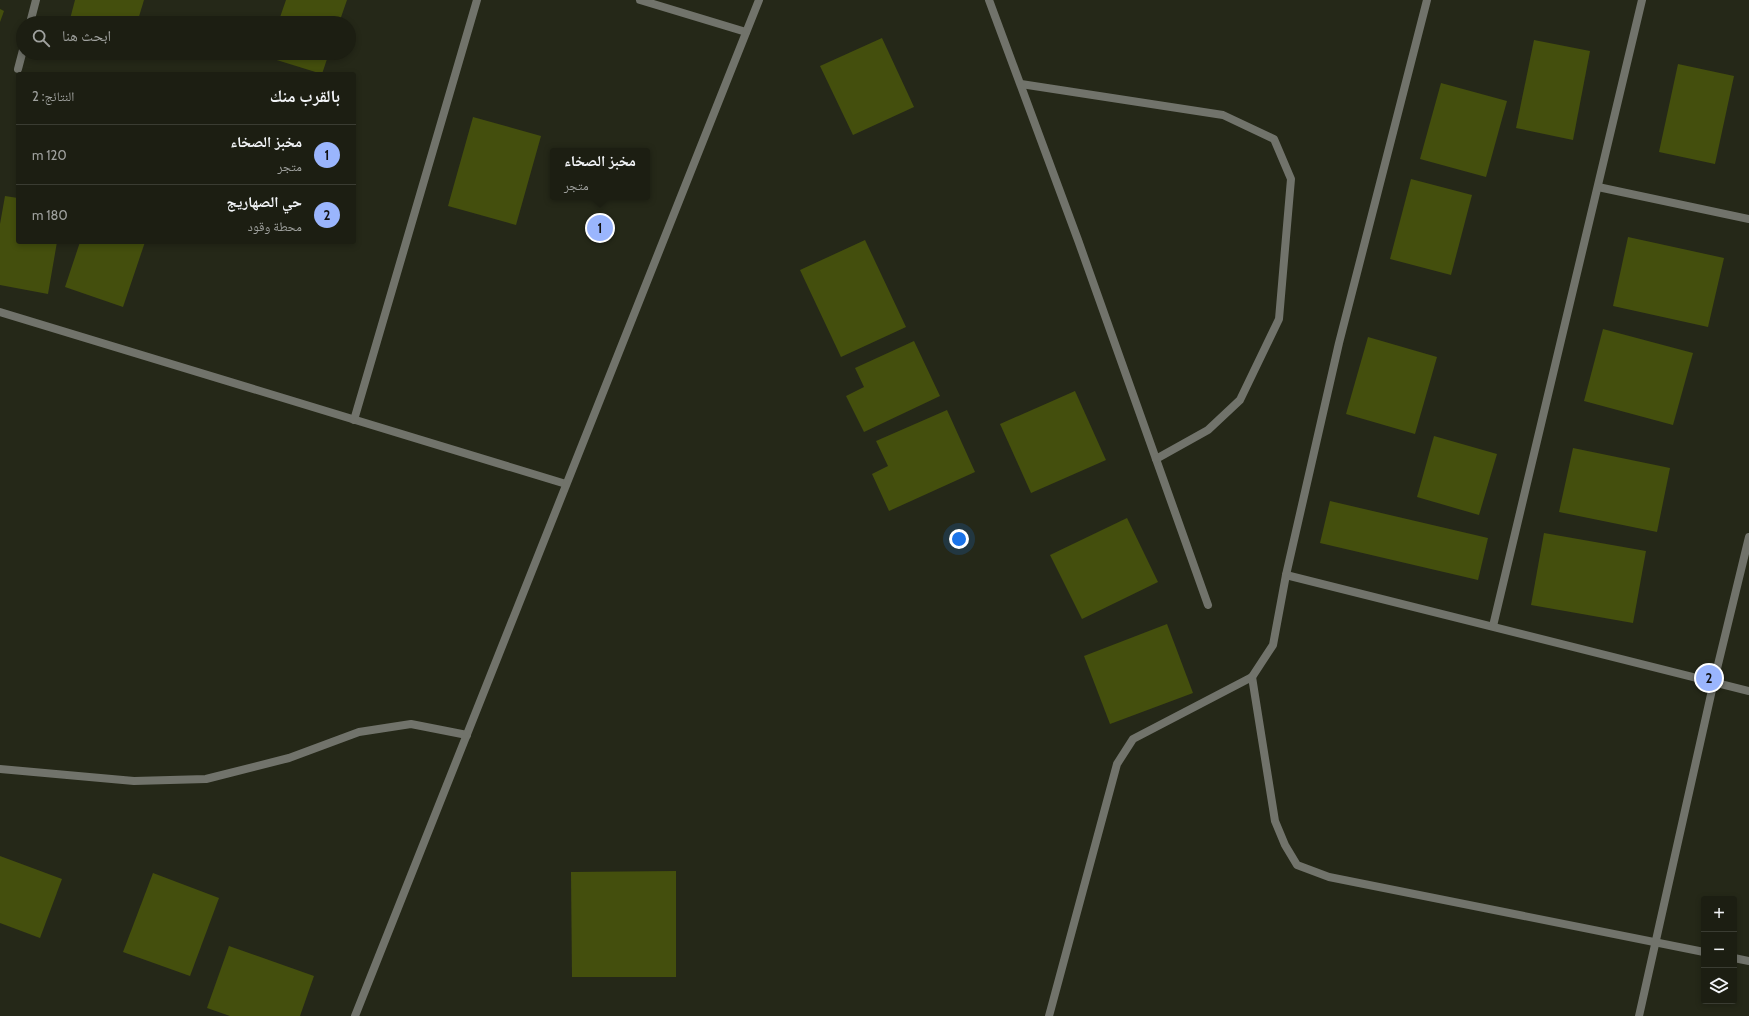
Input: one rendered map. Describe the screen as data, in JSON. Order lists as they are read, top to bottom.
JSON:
{
  "page": {
    "search": "ابحث هنا",
    "heading": ["بالقرب منك", "النتائج: 2"],
    "list": [
      {
        "mark": "1",
        "name": "مخبز الصخاء",
        "note": "متجر",
        "value": "120 m"
      },
      {
        "mark": "2",
        "name": "حي الصهاريج",
        "note": "محطة وقود",
        "value": "180 m"
      }
    ],
    "popup": ["مخبز الصخاء", "متجر"],
    "pins": ["1", "2"],
    "map_buttons": ["+", "−"]
  }
}
